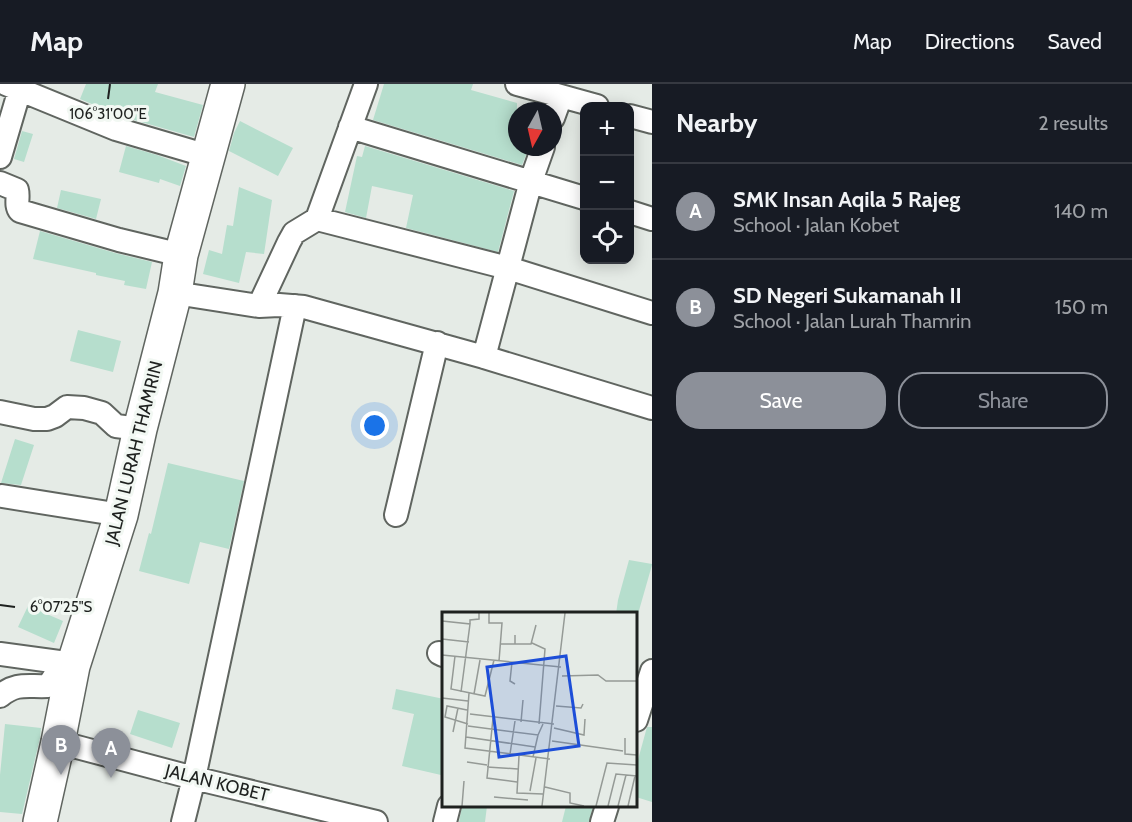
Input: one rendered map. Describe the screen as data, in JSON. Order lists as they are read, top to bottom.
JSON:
{
  "streets": {
    "street": ["JALAN LURAH THAMRIN", "JALAN KOBET"]
  },
  "crossings": [
    ["JALAN LURAH THAMRIN", "JALAN KOBET"]
  ],
  "north": "bottom",
  "page": {
    "header": "Map",
    "nav": ["Map", "Directions", "Saved"],
    "heading": ["Nearby", "2 results"],
    "map_buttons": ["+", "−"],
    "list": [
      {
        "mark": "A",
        "name": "SMK Insan Aqila 5 Rajeg",
        "note": "School · Jalan Kobet",
        "value": "140 m"
      },
      {
        "mark": "B",
        "name": "SD Negeri Sukamanah II",
        "note": "School · Jalan Lurah Thamrin",
        "value": "150 m"
      }
    ],
    "buttons": ["Save", "Share"],
    "pins": ["B", "A"]
  },
  "coordinates": ["106°31'00\"E", "6°07'25\"S"]
}
